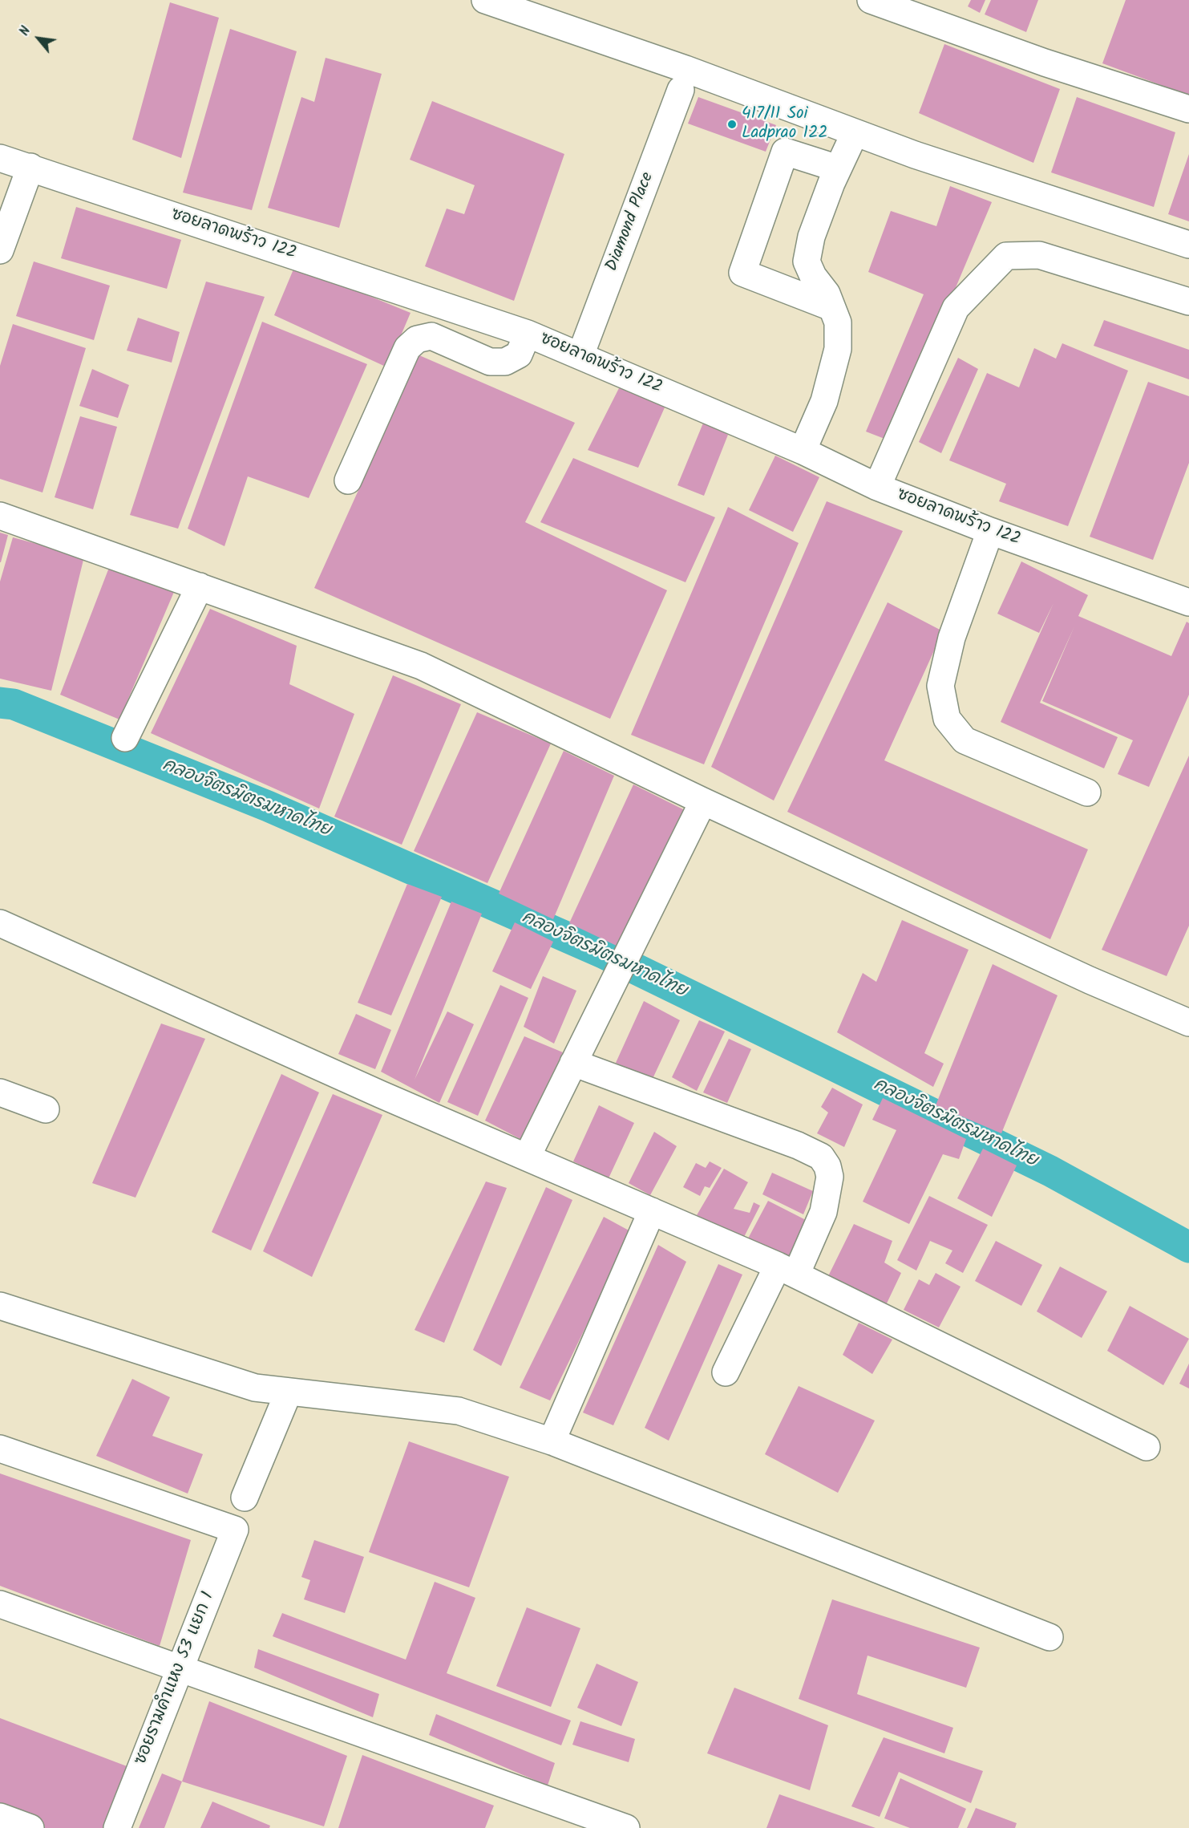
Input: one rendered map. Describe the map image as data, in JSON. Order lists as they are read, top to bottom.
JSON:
{
  "streets": {
    "street": ["Diamond Place", "ซอยลาดพร้าว 122", "ซอยรามคำแหง 53 แยก 1"]
  },
  "crossings": [
    ["Diamond Place", "ซอยลาดพร้าว 122"]
  ],
  "water": ["คลองจิตรมิตรมหาดไทย"],
  "places": ["417/11 Soi Ladprao 122"],
  "north": "top left"
}
